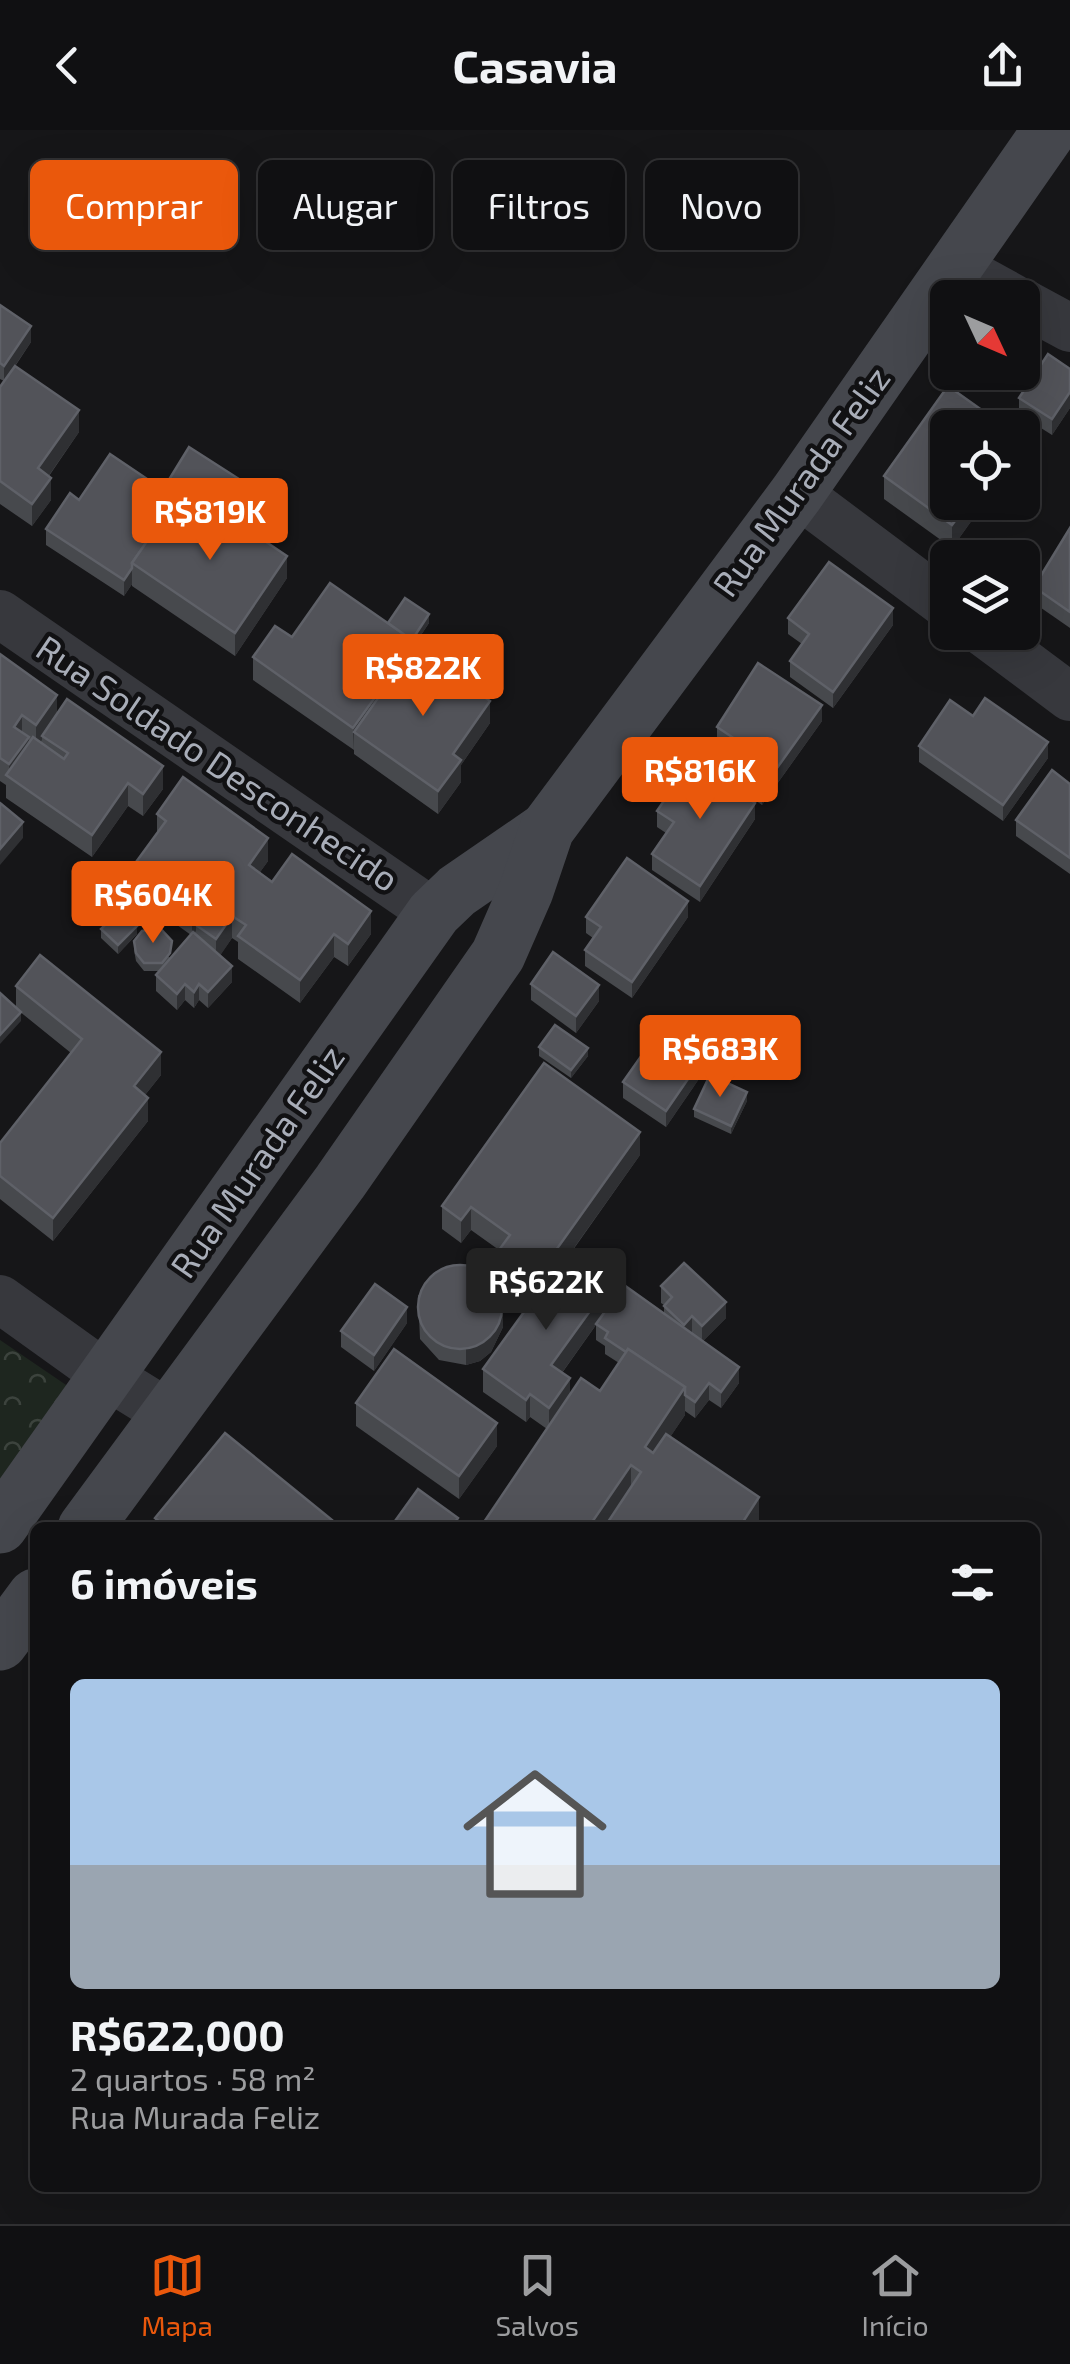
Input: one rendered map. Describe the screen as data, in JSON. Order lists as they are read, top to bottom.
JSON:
{
  "streets": {
    "street": ["Rua Murada Feliz", "Rua Soldado Desconhecido"]
  },
  "crossings": [
    ["Rua Murada Feliz", "Rua Soldado Desconhecido"]
  ],
  "north": "bottom right",
  "page": {
    "header": "Casavia",
    "chip": [
      "Comprar",
      "Alugar",
      "Filtros",
      "Novo"
    ],
    "price": [
      "R$819K",
      "R$822K",
      "R$816K",
      "R$604K",
      "R$683K",
      "R$622K"
    ],
    "heading": "6 imóveis",
    "list": [
      {
        "name": "R$622,000",
        "note": "2 quartos · 58 m² · Rua Murada Feliz"
      }
    ],
    "tabs": ["Mapa", "Salvos", "Início"]
  }
}
